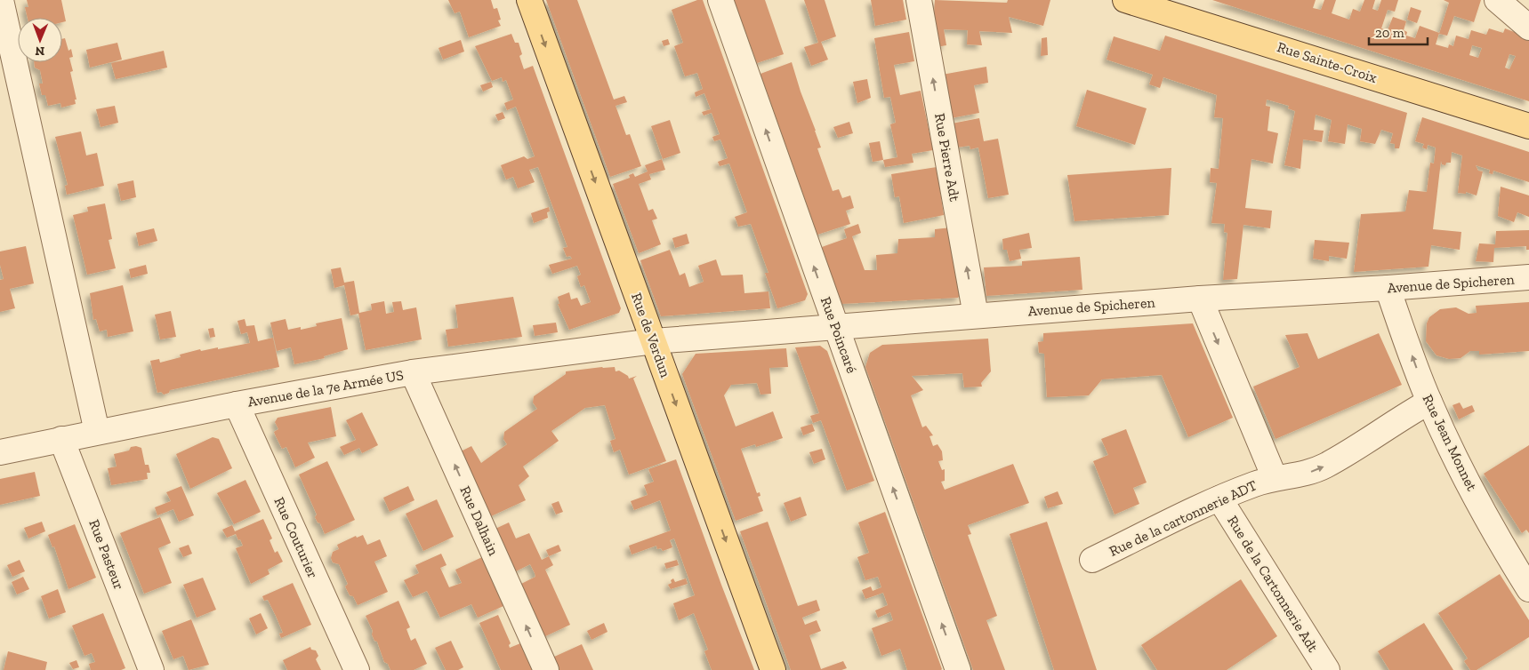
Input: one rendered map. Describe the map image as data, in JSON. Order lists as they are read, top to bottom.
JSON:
{
  "streets": {
    "main road": ["Rue Sainte-Croix", "Rue de Verdun"],
    "street": [
      "Rue Pierre Adt",
      "Avenue de Spicheren",
      "Rue Poincaré",
      "Avenue de la 7e Armée US",
      "Rue Jean Monnet",
      "Rue de la cartonnerie ADT",
      "Rue Dalhain",
      "Rue Couturier",
      "Rue Pasteur",
      "Rue de la Cartonnerie Adt"
    ]
  },
  "crossings": [
    ["Rue Pierre Adt", "Avenue de Spicheren"],
    ["Avenue de Spicheren", "Rue de Verdun"],
    ["Avenue de Spicheren", "Rue Poincaré"],
    ["Avenue de Spicheren", "Avenue de la 7e Armée US"],
    ["Avenue de Spicheren", "Rue Jean Monnet"],
    ["Avenue de Spicheren", "Rue de la cartonnerie ADT"],
    ["Rue de Verdun", "Avenue de la 7e Armée US"],
    ["Avenue de la 7e Armée US", "Rue Dalhain"],
    ["Avenue de la 7e Armée US", "Rue Couturier"],
    ["Avenue de la 7e Armée US", "Rue Pasteur"],
    ["Rue Jean Monnet", "Rue de la cartonnerie ADT"],
    ["Rue de la cartonnerie ADT", "Rue de la Cartonnerie Adt"]
  ],
  "one_way": [
    "Rue Pierre Adt",
    "Rue de Verdun",
    "Rue Poincaré",
    "Rue Jean Monnet",
    "Rue Dalhain"
  ],
  "scale_bar": "20 m",
  "north": "bottom"
}
